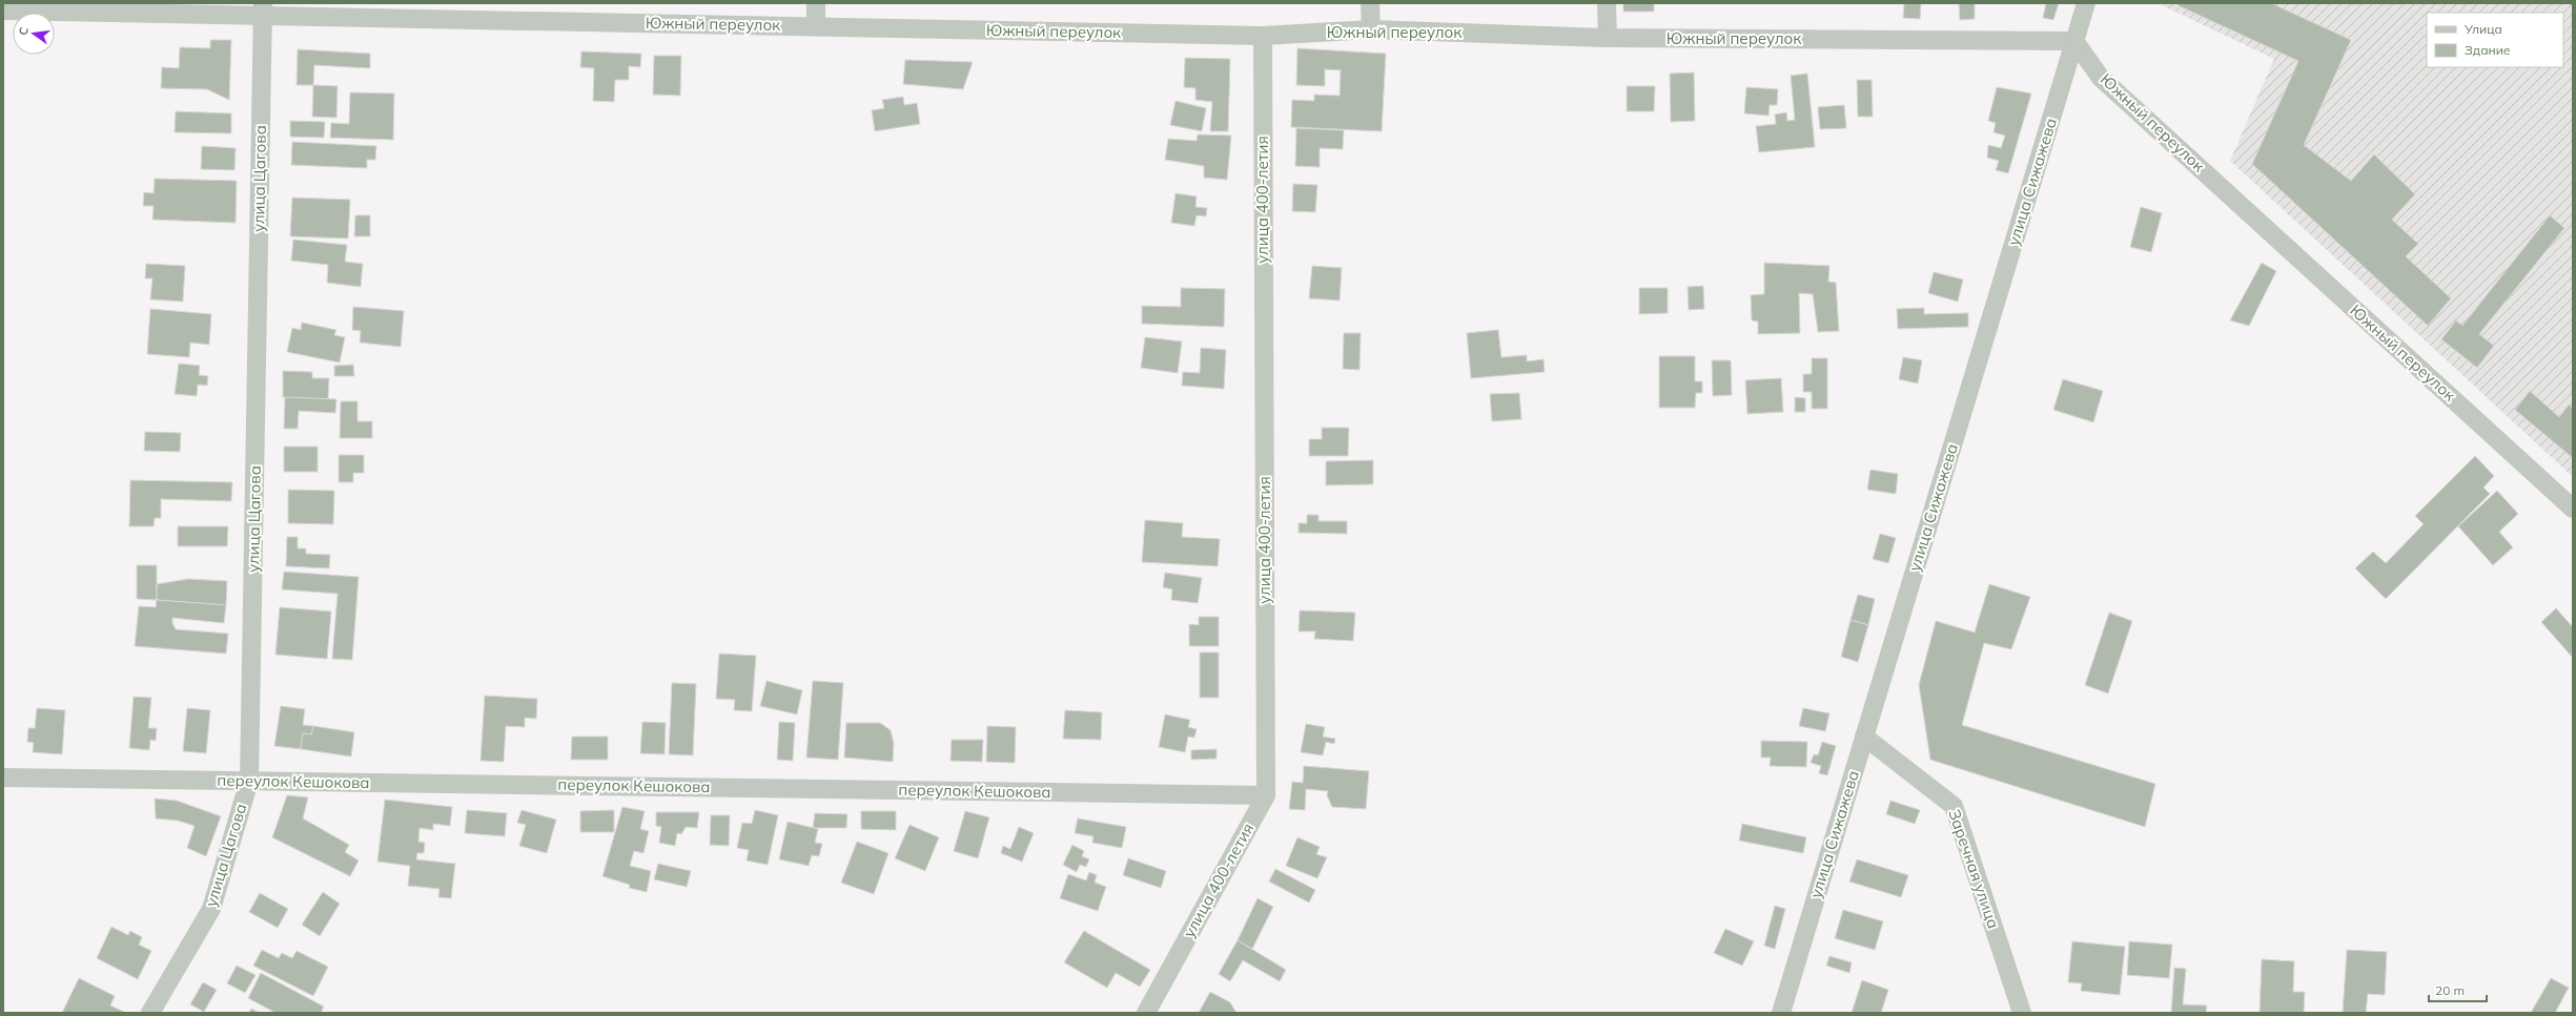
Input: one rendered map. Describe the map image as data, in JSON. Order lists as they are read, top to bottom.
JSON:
{
  "streets": {
    "street": [
      "Южный переулок",
      "улица Цагова",
      "улица Сижажева",
      "улица 400-летия",
      "переулок Кешокова",
      "Заречная улица"
    ]
  },
  "crossings": [
    ["Южный переулок", "улица Цагова"],
    ["Южный переулок", "улица Сижажева"],
    ["Южный переулок", "улица 400-летия"],
    ["улица Цагова", "переулок Кешокова"],
    ["улица Сижажева", "Заречная улица"],
    ["улица 400-летия", "переулок Кешокова"]
  ],
  "legend": ["Улица", "Здание"],
  "scale_bar": "20 m",
  "north": "left"
}
